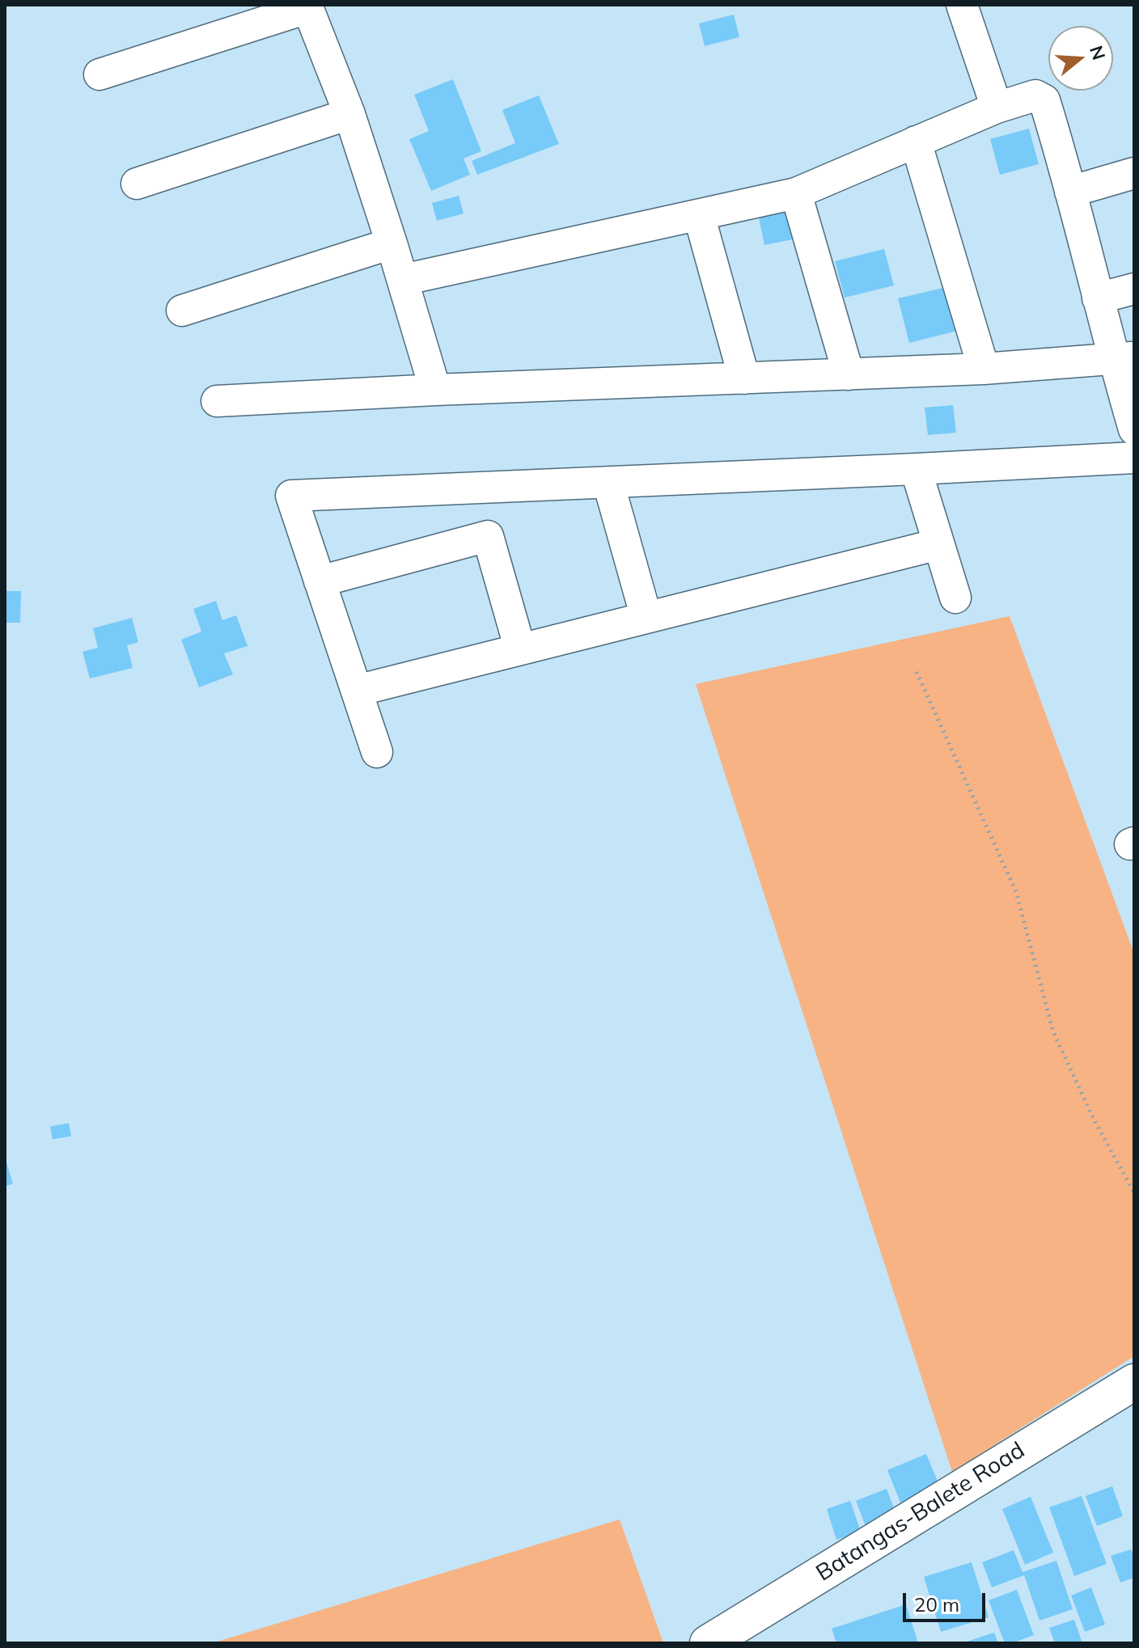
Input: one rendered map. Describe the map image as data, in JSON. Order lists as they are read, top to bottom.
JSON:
{
  "streets": {
    "main road": ["Batangas-Balete Road"]
  },
  "scale_bar": "20 m",
  "north": "right"
}
